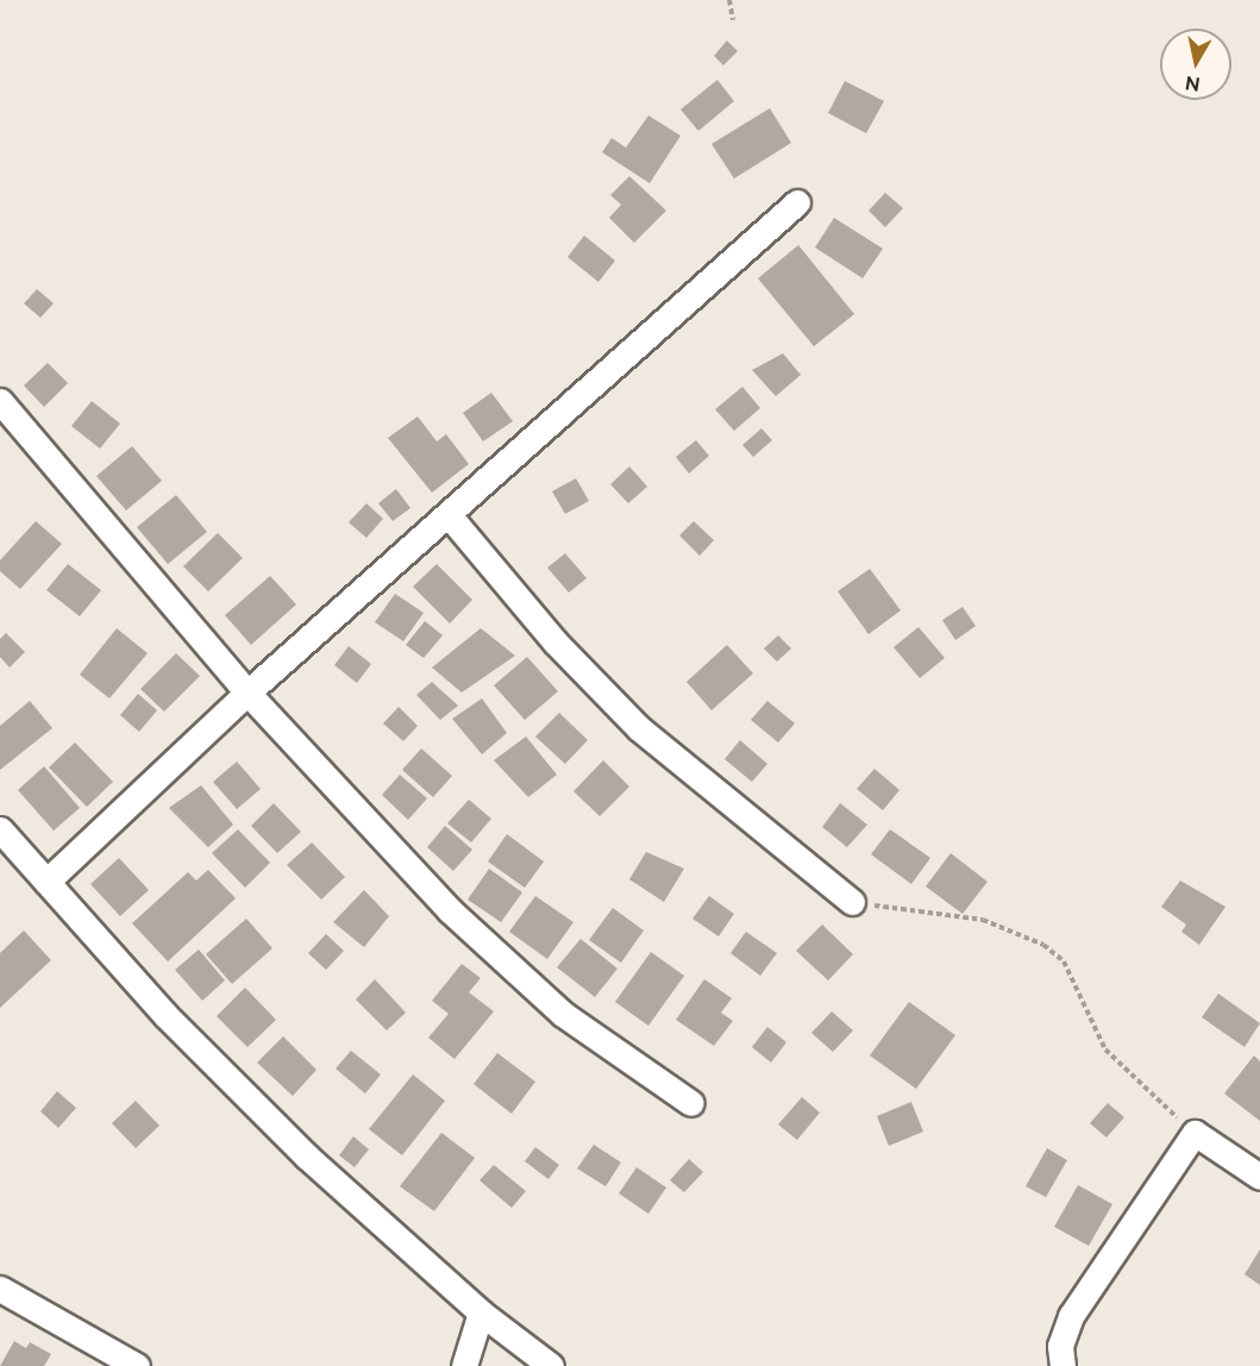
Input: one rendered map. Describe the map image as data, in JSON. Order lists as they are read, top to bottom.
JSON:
{
  "north": "bottom"
}
